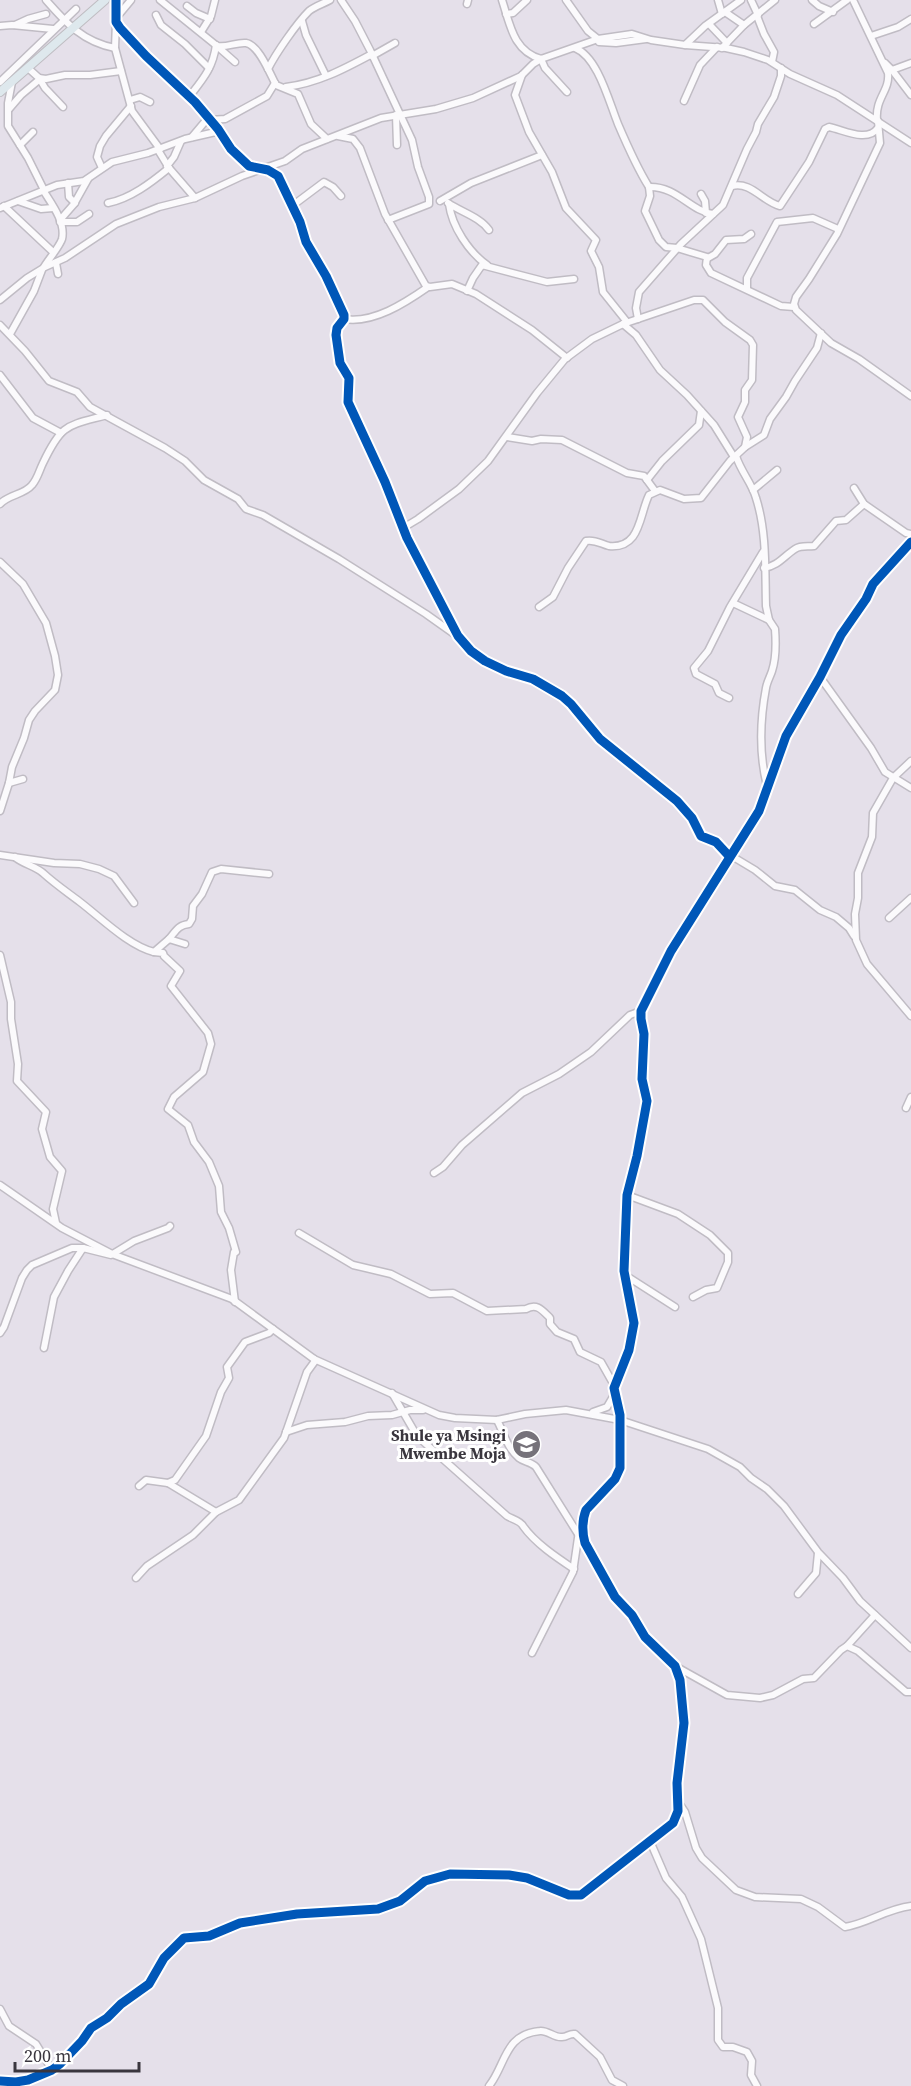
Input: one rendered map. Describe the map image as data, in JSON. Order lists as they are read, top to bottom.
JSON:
{
  "places": {
    "school or university": ["Shule ya Msingi Mwembe Moja"]
  },
  "scale_bar": "200 m"
}
